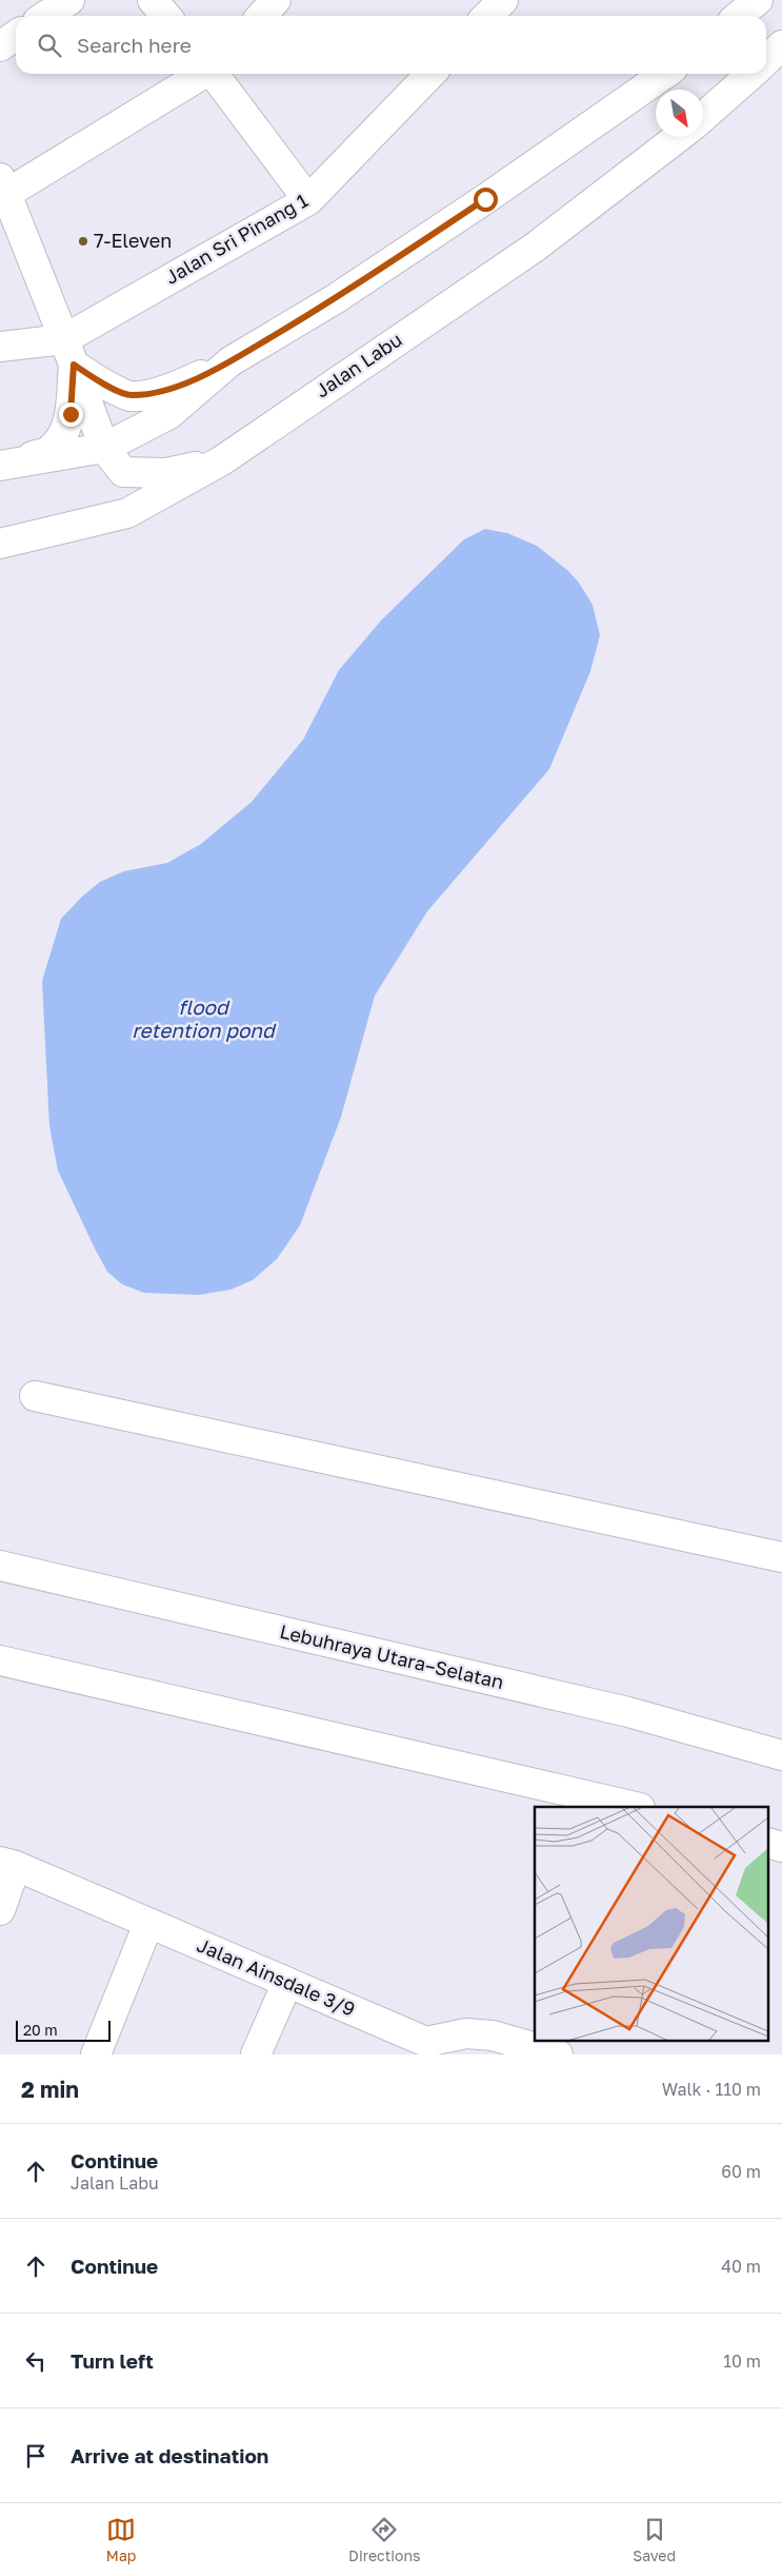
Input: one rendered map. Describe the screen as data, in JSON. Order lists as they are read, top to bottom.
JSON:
{
  "streets": {
    "main road": [
      "Jalan Sri Pinang 1",
      "Jalan Labu",
      "Lebuhraya Utara–Selatan",
      "Jalan Ainsdale 3/9"
    ]
  },
  "water": ["flood retention pond"],
  "places": ["7-Eleven"],
  "scale_bar": "20 m",
  "north": "bottom right",
  "page": {
    "search": "Search here",
    "scale": "20 m",
    "heading": ["2 min", "Walk · 110 m"],
    "list": [
      ["Continue", "Jalan Labu", "60 m"],
      ["Continue", "40 m"],
      ["Turn left", "10 m"],
      "Arrive at destination"
    ],
    "nav": ["Map", "Directions", "Saved"]
  }
}
